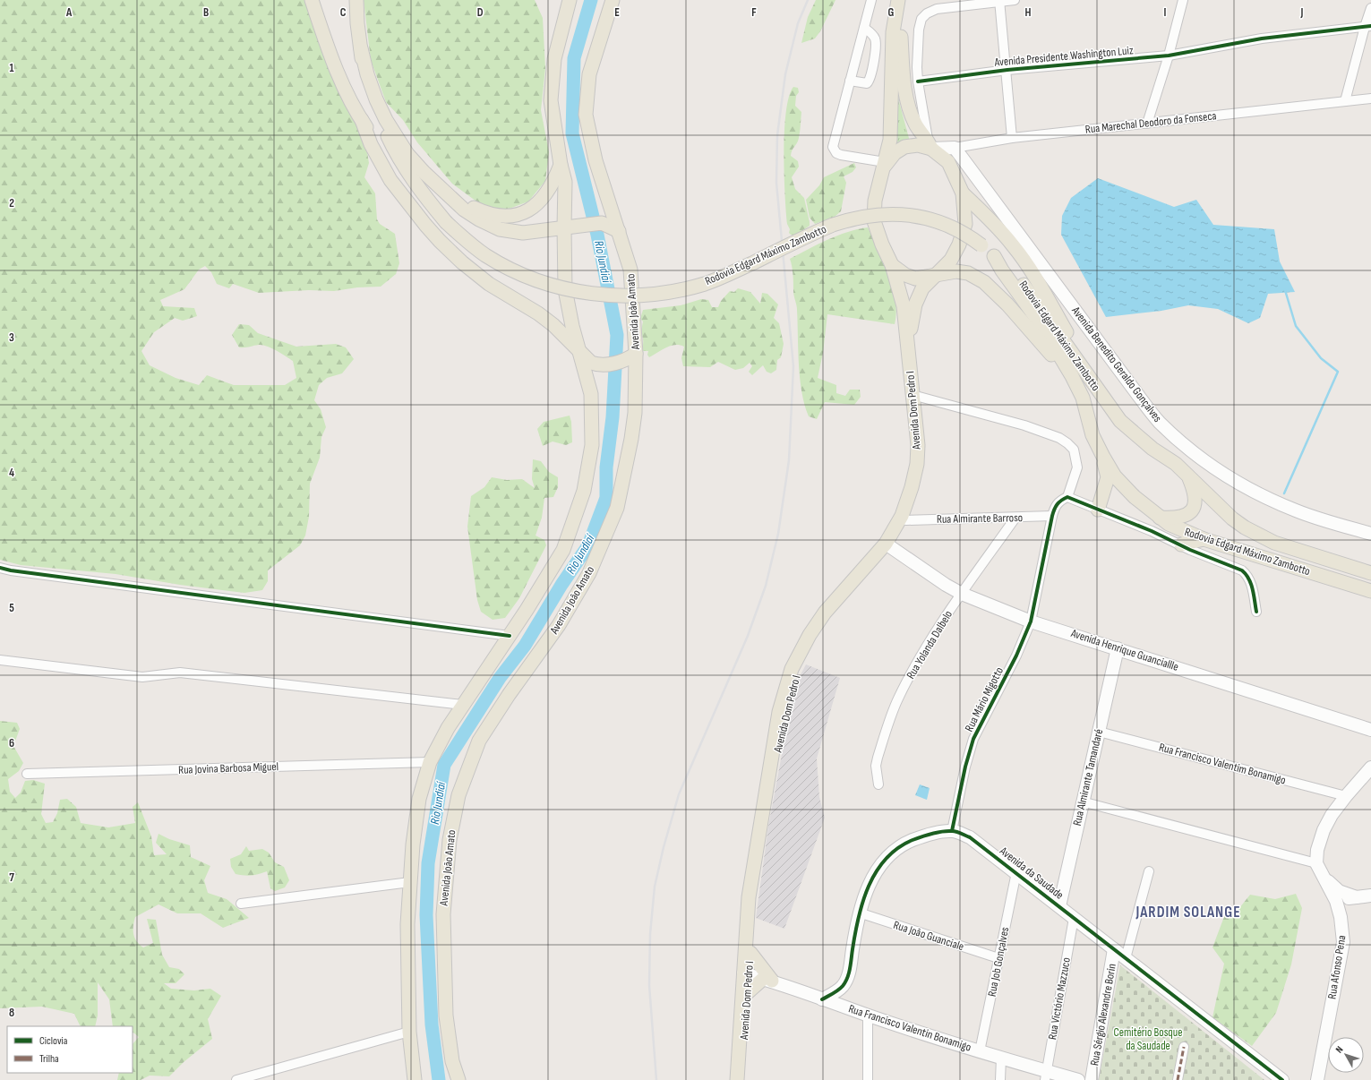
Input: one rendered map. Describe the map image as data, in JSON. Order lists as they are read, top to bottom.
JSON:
{
  "streets": {
    "main road": ["Rodovia Edgard Máximo Zambotto", "Avenida João Amato", "Avenida Dom Pedro I"],
    "street": [
      "Avenida Presidente Washington Luiz",
      "Rua Marechal Deodoro da Fonseca",
      "Avenida Benedito Geraldo Gonçalves",
      "Rua Almirante Barroso",
      "Rua Yolanda Dalbelo",
      "Avenida Henrique Guanciallle",
      "Rua Mário Migotto",
      "Rua Francisco Valentim Bonamigo",
      "Rua Jovina Barbosa Miguel",
      "Rua Almirante Tamandaré",
      "Avenida da Saudade",
      "Rua João Guanciale",
      "Rua Job Gonçalves",
      "Rua Afonso Pena",
      "Rua Victório Mazzuco",
      "Rua Sérgio Alexandre Borin",
      "Rua Francisco Valentin Bonamigo"
    ]
  },
  "crossings": [
    ["Rua Marechal Deodoro da Fonseca", "Avenida Benedito Geraldo Gonçalves"],
    ["Avenida Dom Pedro I", "Rua Almirante Barroso"],
    ["Avenida Dom Pedro I", "Avenida Henrique Guanciallle"],
    ["Avenida Dom Pedro I", "Rua Francisco Valentin Bonamigo"],
    ["Rua Almirante Barroso", "Rua Yolanda Dalbelo"],
    ["Rua Almirante Barroso", "Rua Mário Migotto"],
    ["Rua Yolanda Dalbelo", "Avenida Henrique Guanciallle"],
    ["Avenida Henrique Guanciallle", "Rua Mário Migotto"],
    ["Avenida Henrique Guanciallle", "Rua Almirante Tamandaré"],
    ["Rua Mário Migotto", "Avenida da Saudade"],
    ["Rua Francisco Valentim Bonamigo", "Rua Almirante Tamandaré"],
    ["Rua Almirante Tamandaré", "Avenida da Saudade"],
    ["Avenida da Saudade", "Rua João Guanciale"],
    ["Avenida da Saudade", "Rua Job Gonçalves"],
    ["Avenida da Saudade", "Rua Victório Mazzuco"],
    ["Avenida da Saudade", "Rua Sérgio Alexandre Borin"],
    ["Avenida da Saudade", "Rua Francisco Valentin Bonamigo"],
    ["Rua João Guanciale", "Rua Job Gonçalves"],
    ["Rua Job Gonçalves", "Rua Francisco Valentin Bonamigo"],
    ["Rua Victório Mazzuco", "Rua Francisco Valentin Bonamigo"]
  ],
  "districts": ["JARDIM SOLANGE"],
  "water": ["Rio Jundiaí"],
  "parks": ["Cemitério Bosque da Saudade"],
  "legend": ["Ciclovia", "Trilha"],
  "north": "top left",
  "grid": {
    "columns": [
      "A",
      "B",
      "C",
      "D",
      "E",
      "F",
      "G",
      "H",
      "I",
      "J"
    ],
    "rows": [
      "1",
      "2",
      "3",
      "4",
      "5",
      "6",
      "7",
      "8"
    ]
  }
}
